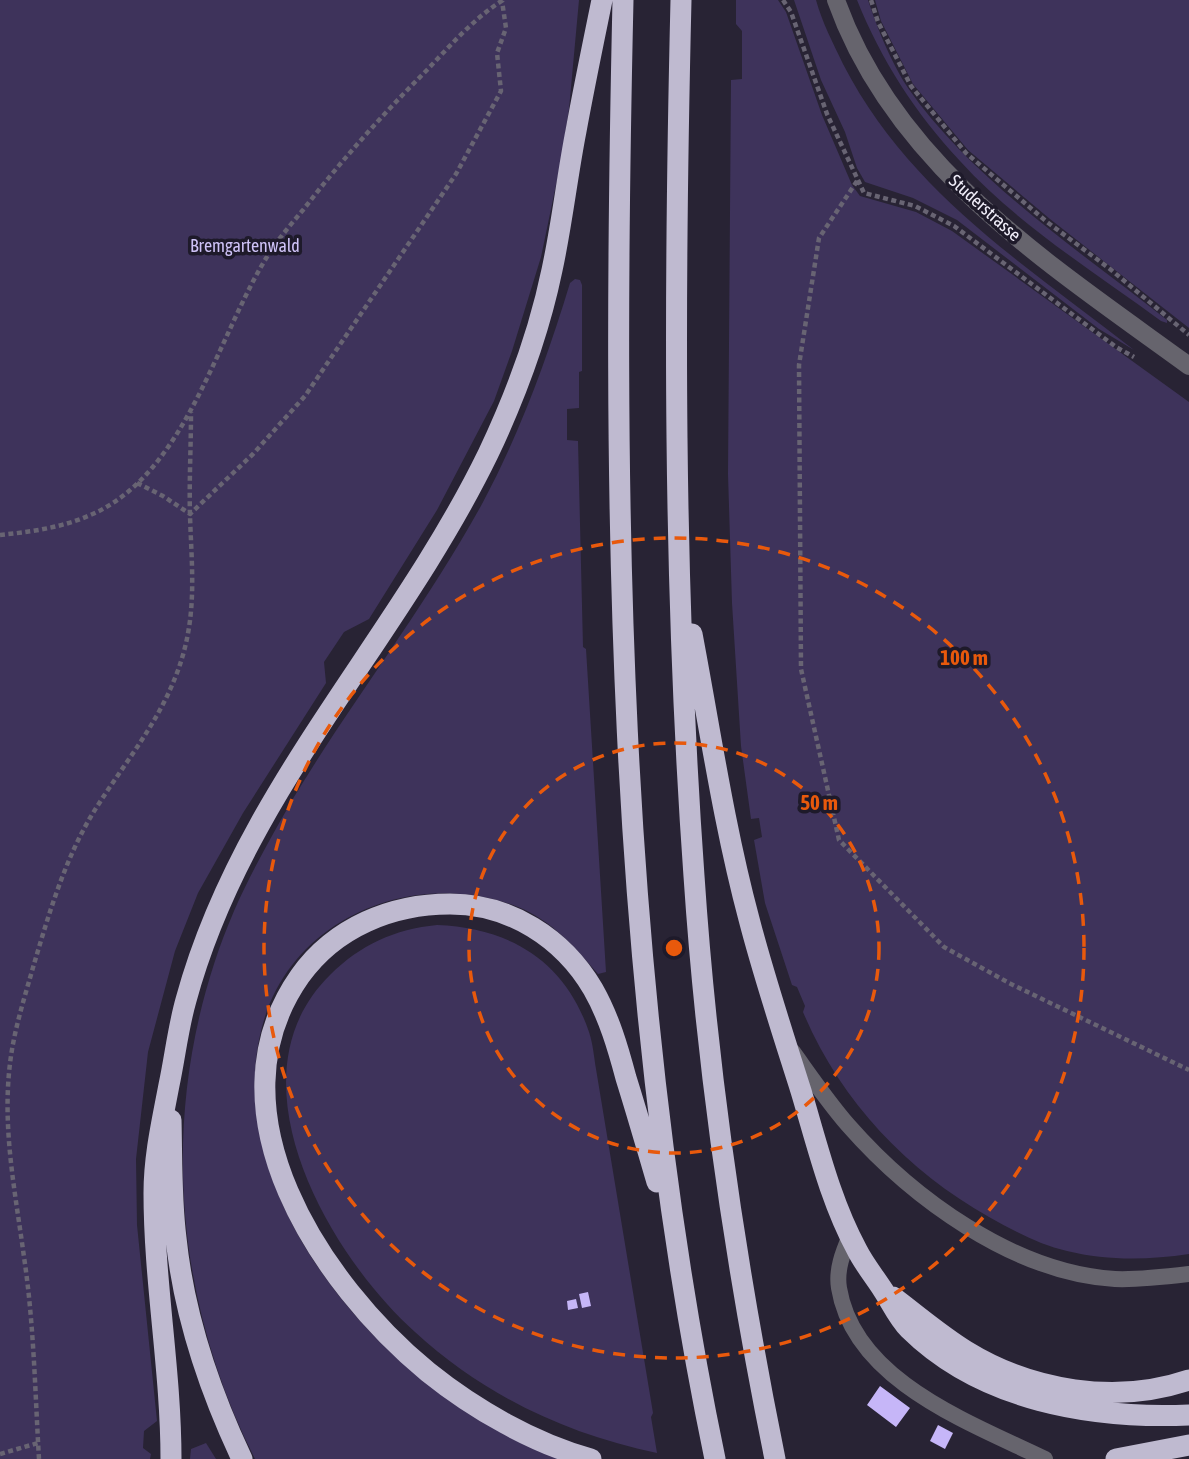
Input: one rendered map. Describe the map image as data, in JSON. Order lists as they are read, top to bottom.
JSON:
{
  "streets": {
    "street": ["Studerstrasse"]
  },
  "parks": ["Bremgartenwald"],
  "rings": ["100 m", "50 m"]
}
